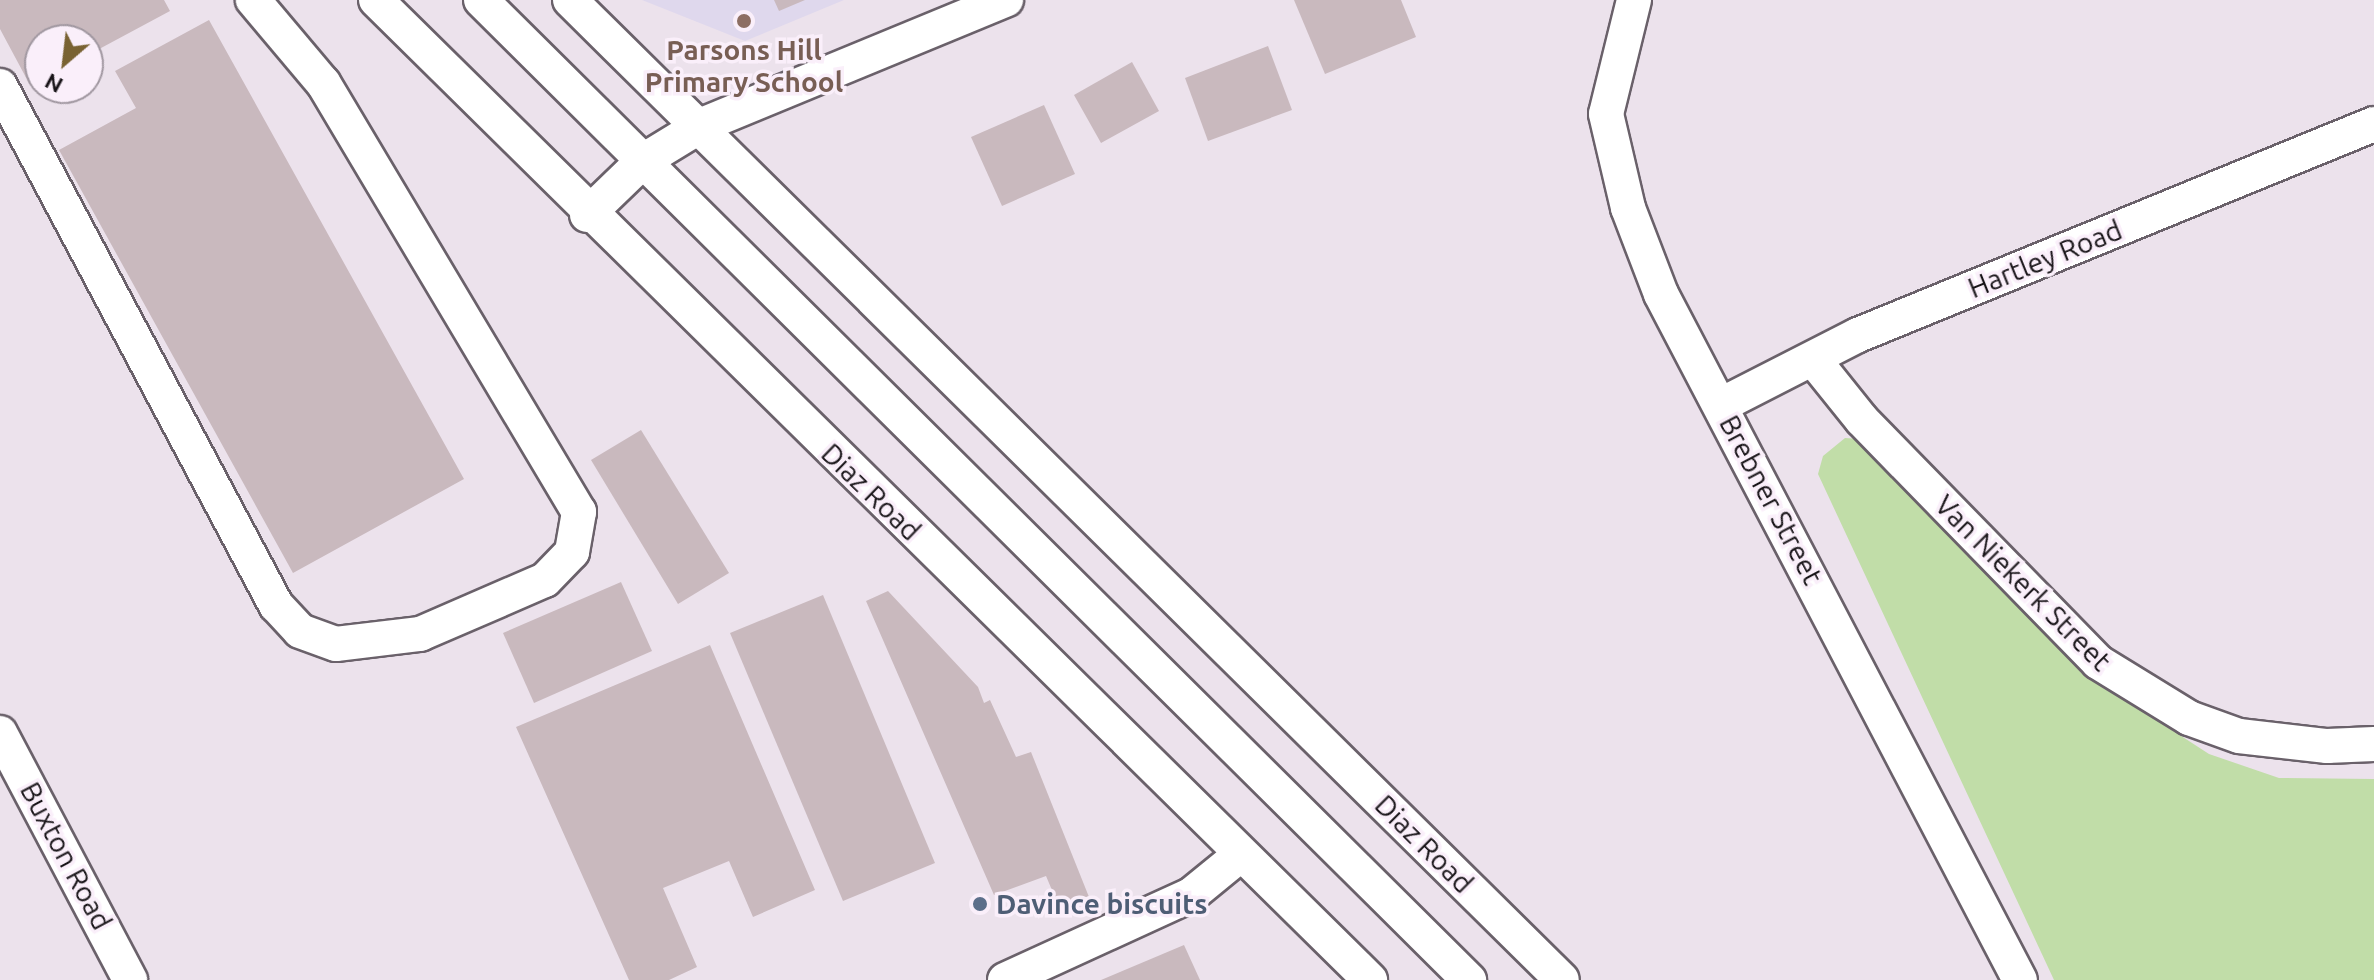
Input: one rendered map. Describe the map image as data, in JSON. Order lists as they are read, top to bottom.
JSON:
{
  "streets": {
    "street": [
      "Hartley Road",
      "Diaz Road",
      "Brebner Street",
      "Van Niekerk Street",
      "Buxton Road"
    ]
  },
  "crossings": [
    ["Hartley Road", "Brebner Street"],
    ["Hartley Road", "Van Niekerk Street"]
  ],
  "places": ["Parsons Hill Primary School", "Davince biscuits"],
  "north": "bottom left"
}
